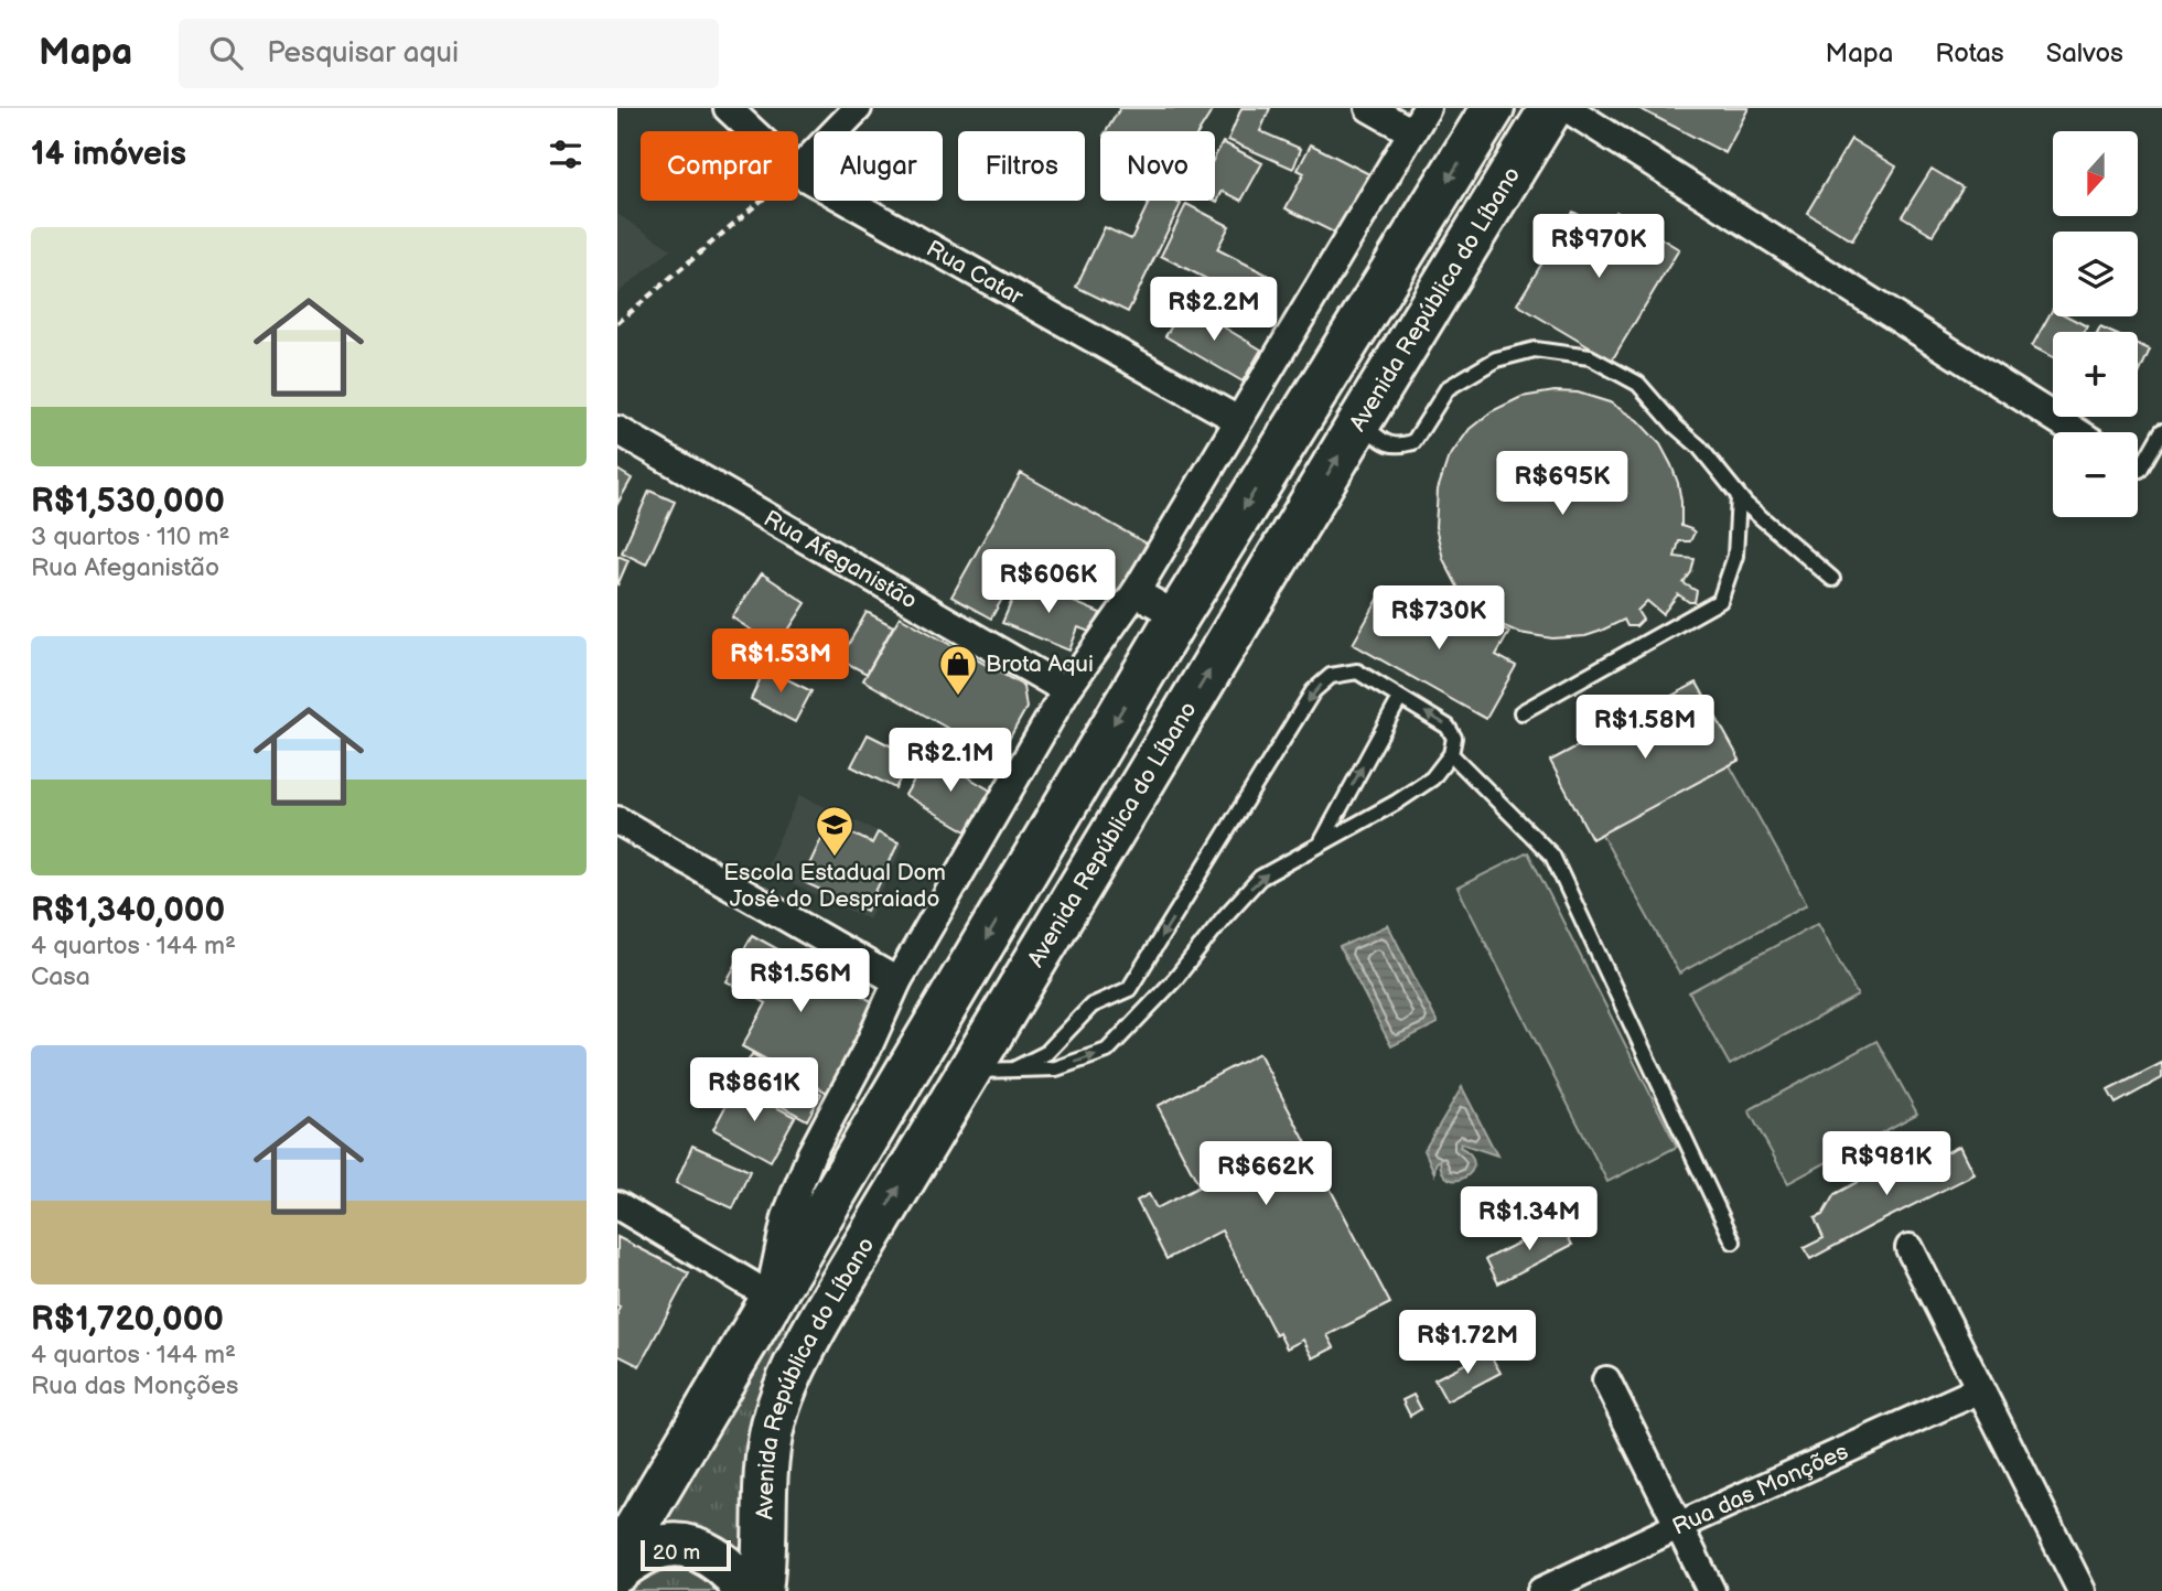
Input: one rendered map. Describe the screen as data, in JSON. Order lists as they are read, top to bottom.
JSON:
{
  "streets": {
    "main road": ["Avenida República do Líbano"],
    "street": ["Rua Catar", "Rua Afeganistão", "Rua das Monções"]
  },
  "places": {
    "shop": ["Brota Aqui"],
    "school or university": ["Escola Estadual Dom José do Despraiado"]
  },
  "scale_bar": "20 m",
  "north": "bottom",
  "page": {
    "header": "Mapa",
    "search": "Pesquisar aqui",
    "nav": ["Mapa", "Rotas", "Salvos"],
    "heading": "14 imóveis",
    "map_buttons": ["+", "−"],
    "chip": [
      "Comprar",
      "Alugar",
      "Filtros",
      "Novo"
    ],
    "list": [
      {
        "name": "R$1,530,000",
        "note": "3 quartos · 110 m² · Rua Afeganistão"
      },
      {
        "name": "R$1,340,000",
        "note": "4 quartos · 144 m² · Casa"
      },
      {
        "name": "R$1,720,000",
        "note": "4 quartos · 144 m² · Rua das Monções"
      }
    ],
    "price": [
      "R$970K",
      "R$2.2M",
      "R$695K",
      "R$606K",
      "R$730K",
      "R$1.53M",
      "R$1.58M",
      "R$2.1M",
      "R$1.56M",
      "R$861K",
      "R$981K",
      "R$662K",
      "R$1.34M",
      "R$1.72M"
    ],
    "scale": "20 m"
  }
}
